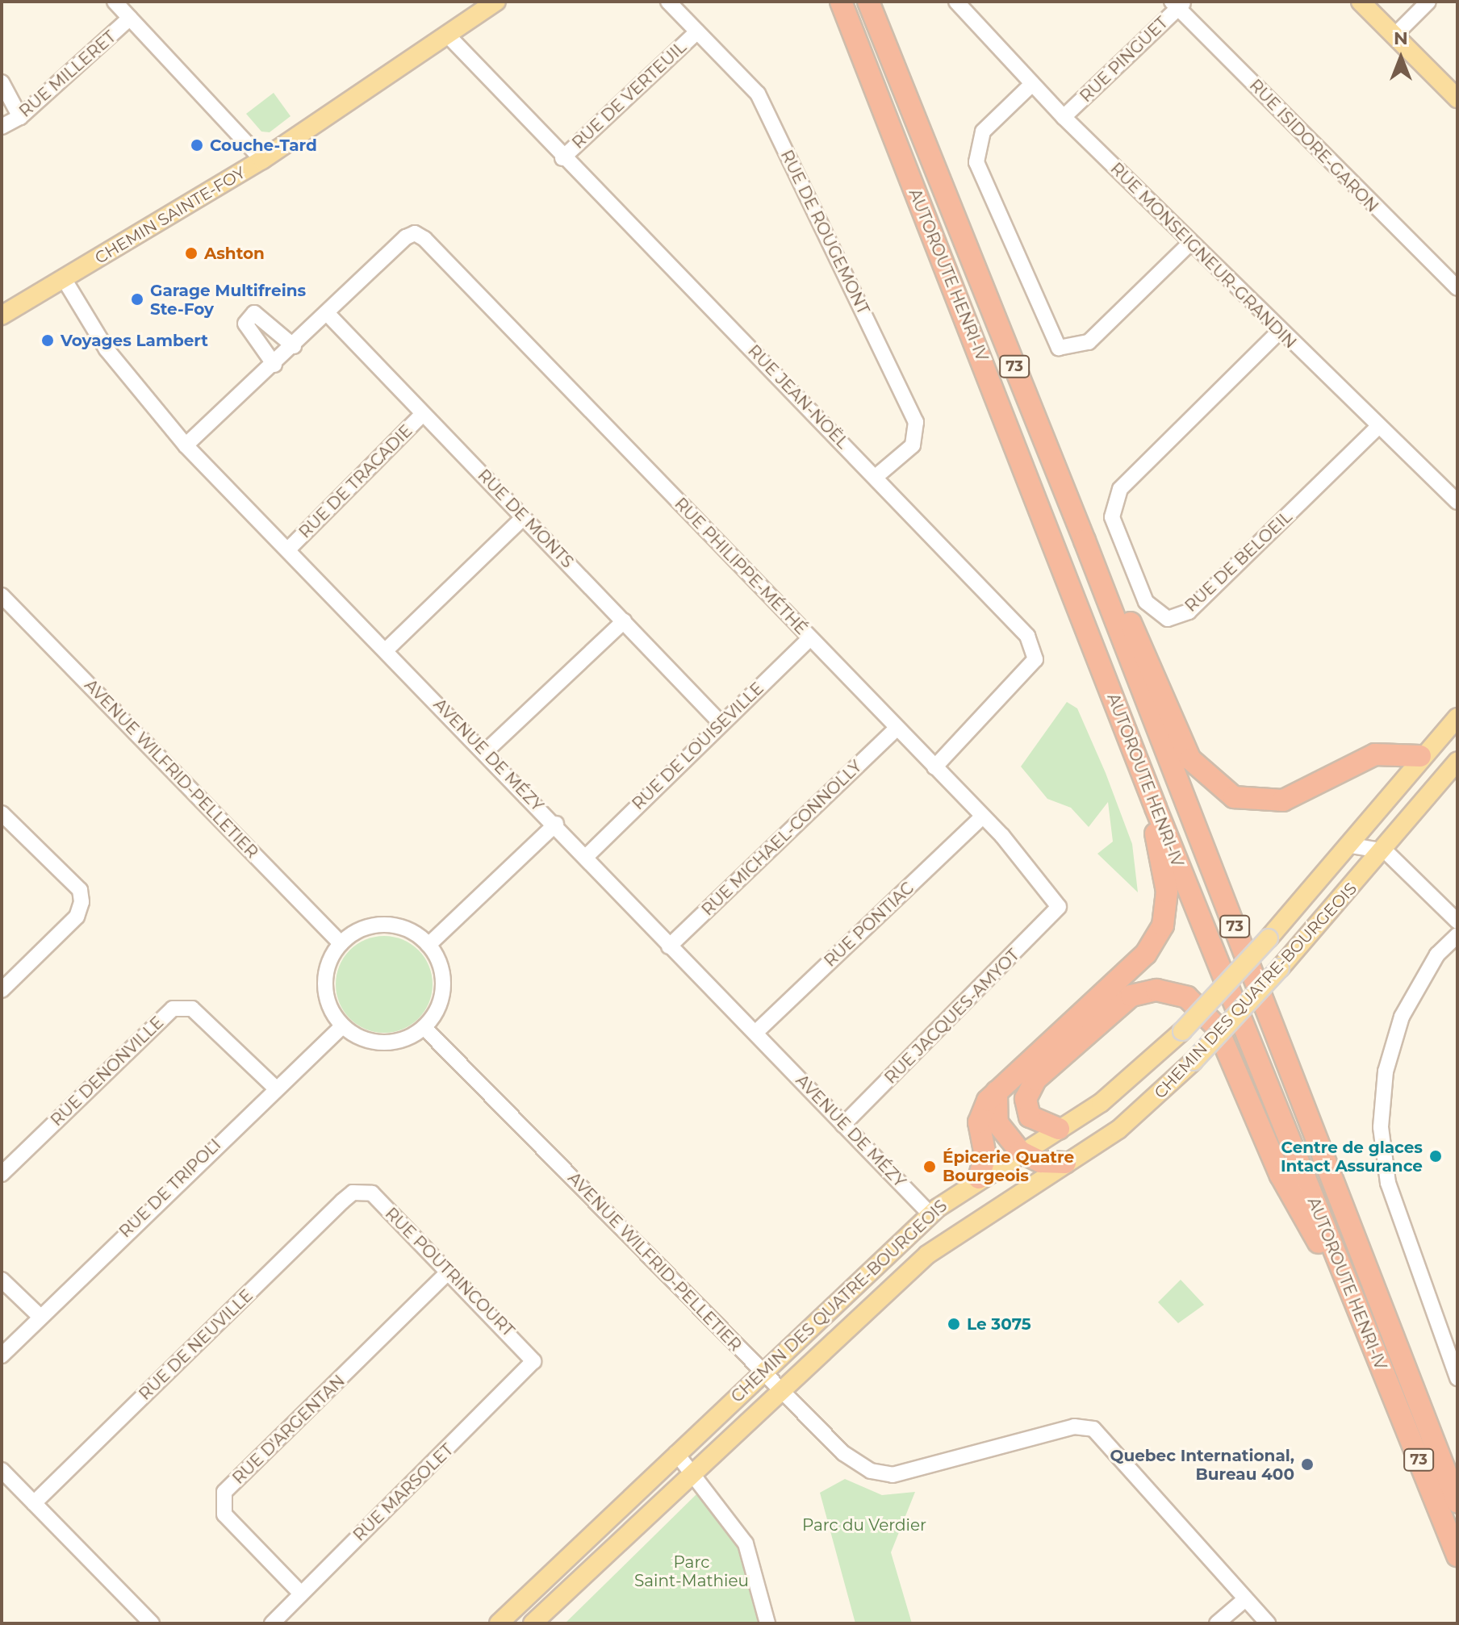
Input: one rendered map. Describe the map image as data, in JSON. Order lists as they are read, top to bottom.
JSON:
{
  "streets": {
    "highway": ["AUTOROUTE HENRI-IV", "73"],
    "main road": ["CHEMIN SAINTE-FOY", "CHEMIN DES QUATRE-BOURGEOIS"],
    "street": [
      "RUE PINGUET",
      "RUE MILLERET",
      "RUE DE VERTEUIL",
      "RUE ISIDORE-GARON",
      "RUE DE ROUGEMONT",
      "RUE MONSEIGNEUR-GRANDIN",
      "RUE JEAN-NOËL",
      "RUE DE TRACADIE",
      "RUE DE MONTS",
      "RUE DE BELOEIL",
      "RUE PHILIPPE-MÉTHÉ",
      "RUE DE LOUISEVILLE",
      "AVENUE DE MÉZY",
      "AVENUE WILFRID-PELLETIER",
      "RUE MICHAEL-CONNOLLY",
      "RUE PONTIAC",
      "RUE JACQUES-AMYOT",
      "RUE DENONVILLE",
      "RUE DE TRIPOLI",
      "RUE POUTRINCOURT",
      "RUE DE NEUVILLE",
      "RUE D'ARGENTAN",
      "RUE MARSOLET"
    ]
  },
  "crossings": [
    ["RUE PINGUET", "RUE ISIDORE-GARON"],
    ["RUE PINGUET", "RUE MONSEIGNEUR-GRANDIN"],
    ["RUE DE VERTEUIL", "RUE DE ROUGEMONT"],
    ["RUE DE VERTEUIL", "RUE JEAN-NOËL"],
    ["CHEMIN SAINTE-FOY", "RUE JEAN-NOËL"],
    ["CHEMIN SAINTE-FOY", "AVENUE DE MÉZY"],
    ["RUE DE ROUGEMONT", "RUE JEAN-NOËL"],
    ["RUE MONSEIGNEUR-GRANDIN", "RUE DE BELOEIL"],
    ["RUE JEAN-NOËL", "RUE PHILIPPE-MÉTHÉ"],
    ["RUE DE TRACADIE", "RUE DE MONTS"],
    ["RUE DE TRACADIE", "AVENUE DE MÉZY"],
    ["RUE DE MONTS", "RUE PHILIPPE-MÉTHÉ"],
    ["RUE DE MONTS", "RUE DE LOUISEVILLE"],
    ["RUE PHILIPPE-MÉTHÉ", "RUE DE LOUISEVILLE"],
    ["RUE PHILIPPE-MÉTHÉ", "RUE MICHAEL-CONNOLLY"],
    ["RUE PHILIPPE-MÉTHÉ", "RUE PONTIAC"],
    ["RUE PHILIPPE-MÉTHÉ", "RUE JACQUES-AMYOT"],
    ["RUE DE LOUISEVILLE", "AVENUE DE MÉZY"],
    ["AVENUE DE MÉZY", "RUE MICHAEL-CONNOLLY"],
    ["AVENUE DE MÉZY", "RUE PONTIAC"],
    ["AVENUE DE MÉZY", "CHEMIN DES QUATRE-BOURGEOIS"],
    ["AVENUE DE MÉZY", "RUE JACQUES-AMYOT"],
    ["AVENUE WILFRID-PELLETIER", "CHEMIN DES QUATRE-BOURGEOIS"],
    ["AVENUE WILFRID-PELLETIER", "RUE DE TRIPOLI"],
    ["RUE DENONVILLE", "RUE DE TRIPOLI"],
    ["RUE POUTRINCOURT", "RUE DE NEUVILLE"],
    ["RUE POUTRINCOURT", "RUE D'ARGENTAN"],
    ["RUE POUTRINCOURT", "RUE MARSOLET"],
    ["RUE D'ARGENTAN", "RUE MARSOLET"]
  ],
  "parks": ["Parc du Verdier", "Parc Saint-Mathieu"],
  "places": [
    "Couche-Tard",
    "Ashton",
    "Garage Multifreins Ste-Foy",
    "Voyages Lambert",
    "Centre de glaces Intact Assurance",
    "Épicerie Quatre Bourgeois",
    "Le 3075",
    "Quebec International, Bureau 400"
  ],
  "north": "top"
}
